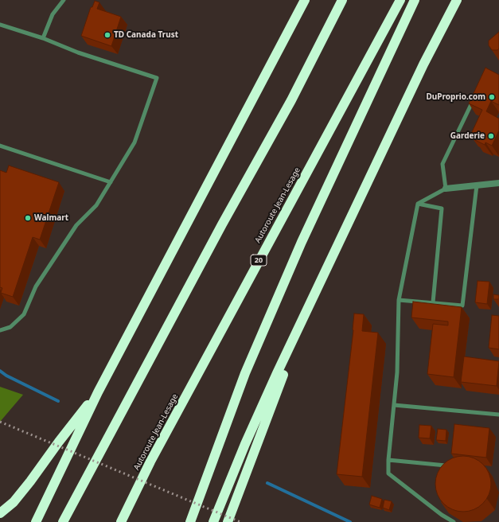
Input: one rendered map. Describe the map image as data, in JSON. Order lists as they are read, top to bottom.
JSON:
{
  "streets": {
    "highway": ["Autoroute Jean-Lesage", "20"]
  },
  "places": [
    "TD Canada Trust",
    "DuProprio.com",
    "Garderie",
    "Walmart"
  ]
}
